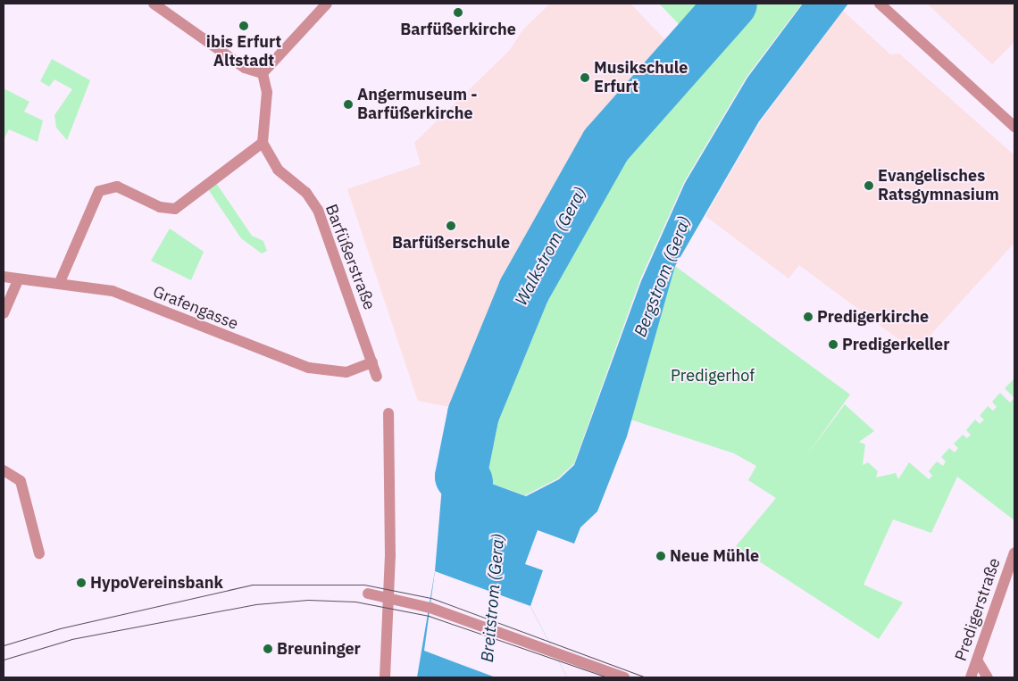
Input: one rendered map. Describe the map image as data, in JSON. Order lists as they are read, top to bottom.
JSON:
{
  "streets": {
    "street": ["Barfüßerstraße", "Grafengasse", "Predigerstraße"]
  },
  "crossings": [
    ["Barfüßerstraße", "Grafengasse"]
  ],
  "water": ["Walkstrom (Gera)", "Bergstrom (Gera)", "Breitstrom (Gera)"],
  "parks": ["Predigerhof"],
  "places": [
    "Barfüßerkirche",
    "ibis Erfurt Altstadt",
    "Musikschule Erfurt",
    "Angermuseum - Barfüßerkirche",
    "Evangelisches Ratsgymnasium",
    "Barfüßerschule",
    "Predigerkirche",
    "Predigerkeller",
    "Neue Mühle",
    "HypoVereinsbank",
    "Breuninger"
  ]
}
